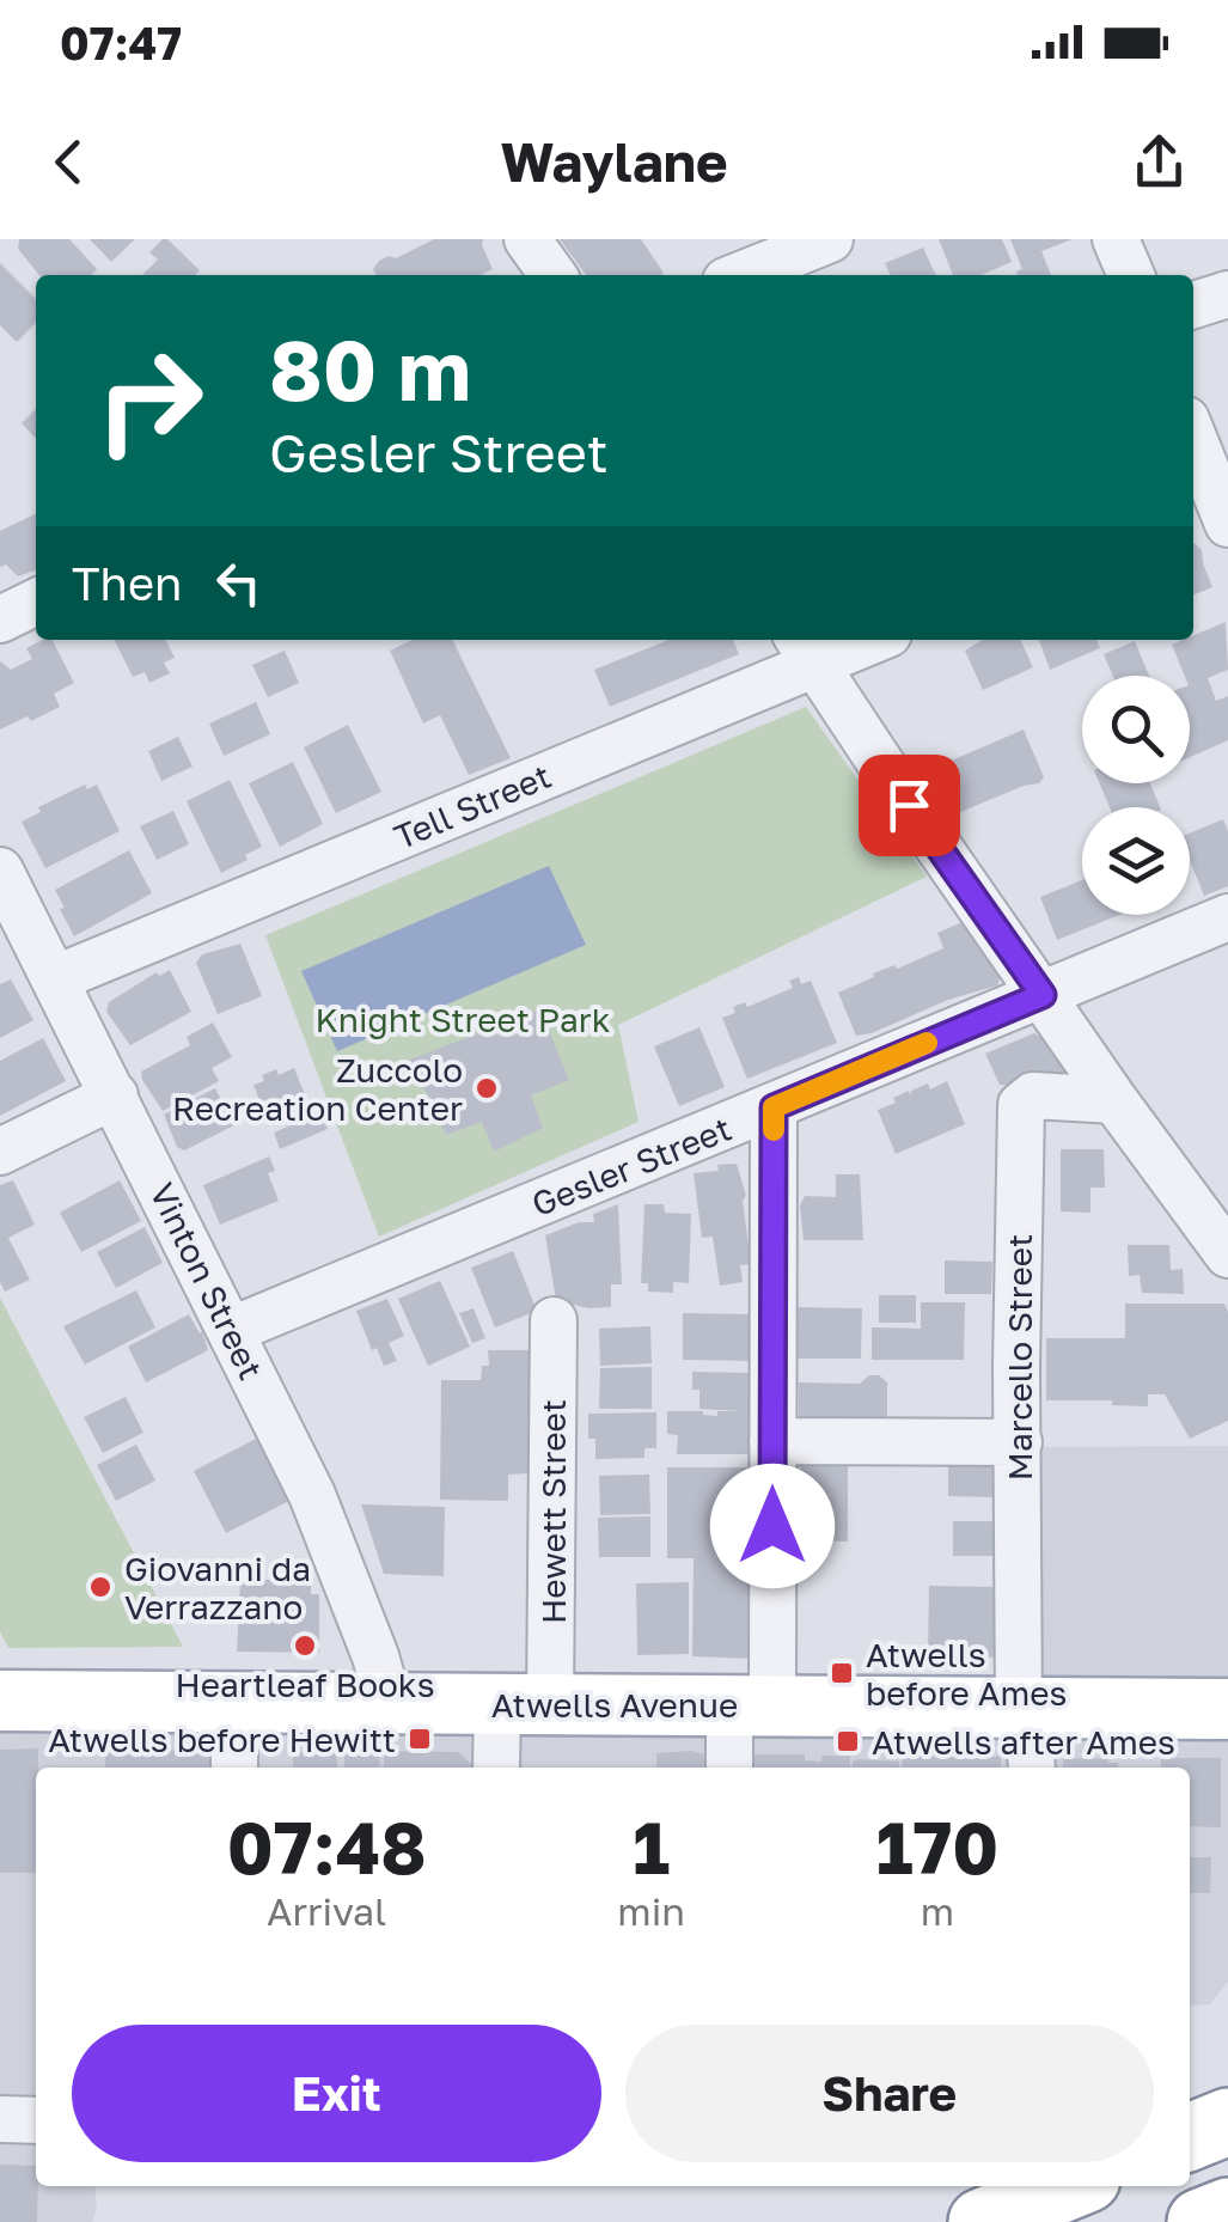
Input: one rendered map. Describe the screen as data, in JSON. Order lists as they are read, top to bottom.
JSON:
{
  "streets": {
    "main road": ["Atwells Avenue"],
    "street": [
      "Tell Street",
      "Gesler Street",
      "Vinton Street",
      "Marcello Street",
      "Hewett Street"
    ]
  },
  "crossings": [
    ["Tell Street", "Vinton Street"],
    ["Gesler Street", "Vinton Street"],
    ["Vinton Street", "Atwells Avenue"],
    ["Marcello Street", "Atwells Avenue"],
    ["Hewett Street", "Atwells Avenue"]
  ],
  "parks": ["Knight Street Park"],
  "places": {
    "other": ["Zuccolo Recreation Center", "Giovanni da Verrazzano", "Heartleaf Books"],
    "transit": ["Atwells before Ames", "Atwells before Hewitt", "Atwells after Ames"]
  },
  "page": {
    "status": "07:47",
    "header": "Waylane",
    "turn": ["80 m", "Gesler Street"],
    "then": "Then",
    "eta": [
      "07:48",
      "Arrival",
      "1",
      "min",
      "170",
      "m"
    ],
    "buttons": ["Exit", "Share"]
  }
}
